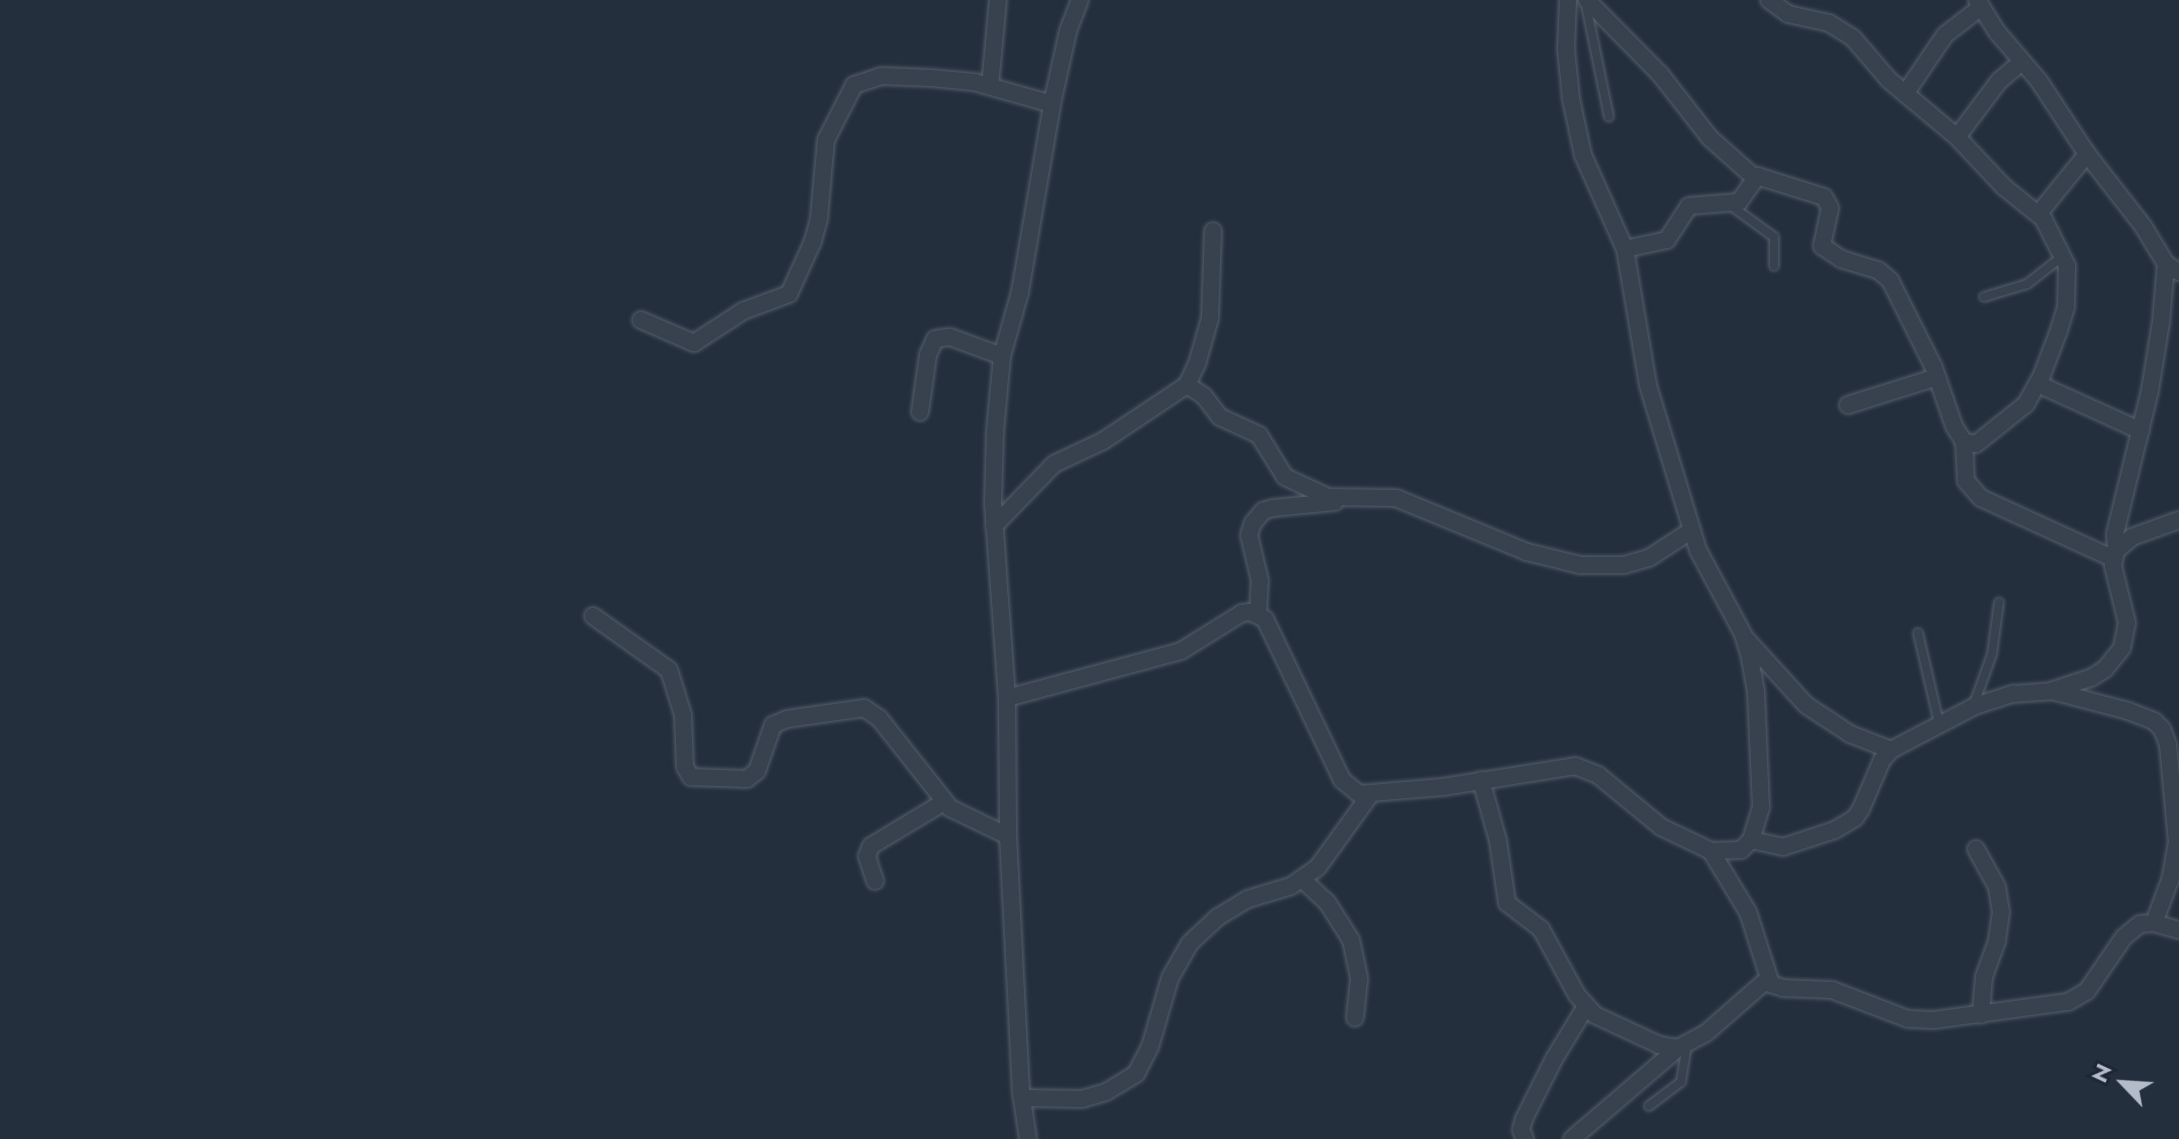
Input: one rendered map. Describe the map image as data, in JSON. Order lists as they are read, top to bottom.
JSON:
{
  "north": "top left"
}
